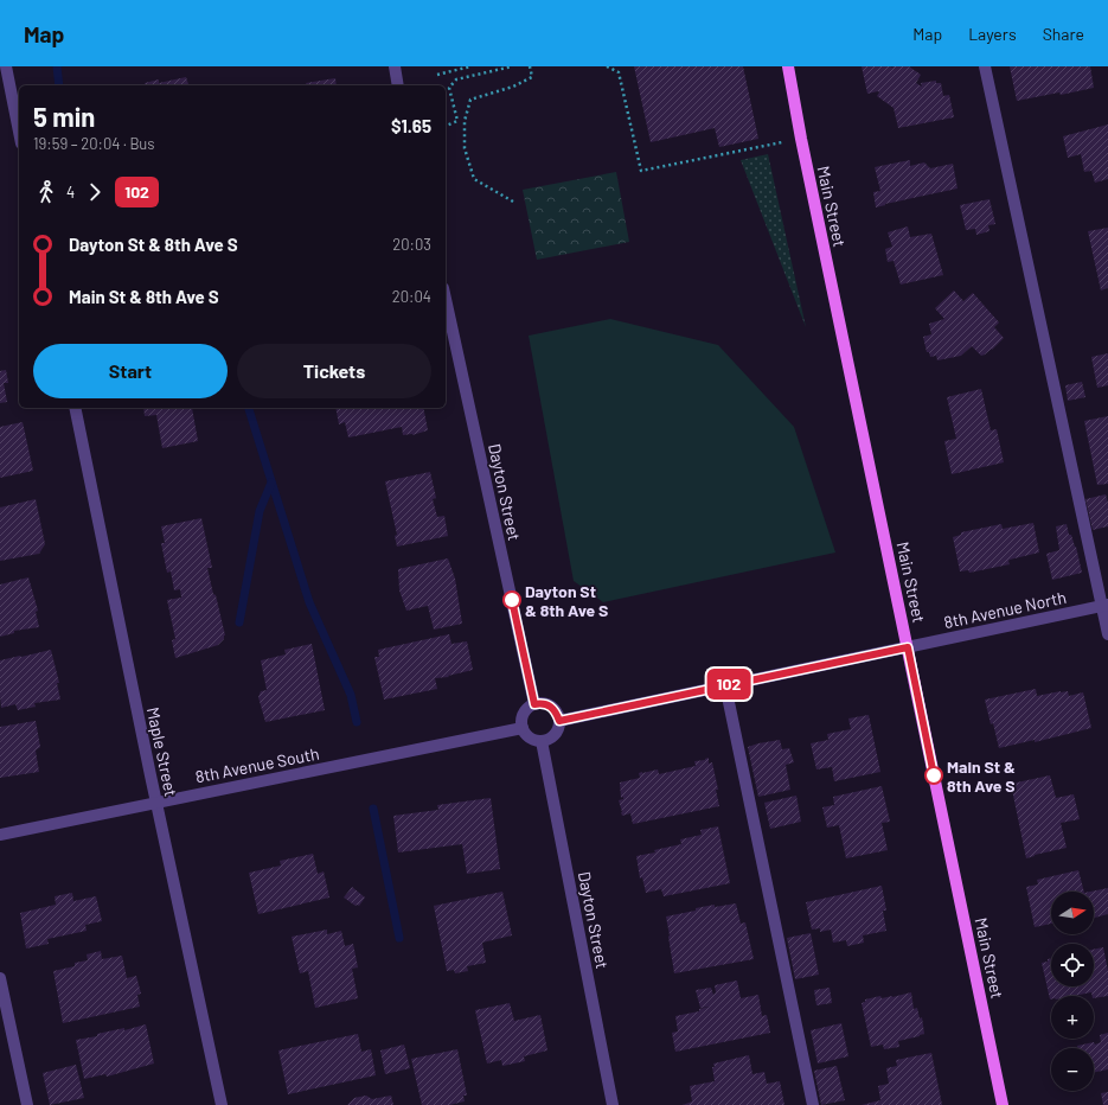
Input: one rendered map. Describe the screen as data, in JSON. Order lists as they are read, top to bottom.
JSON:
{
  "streets": {
    "main road": ["Main Street"],
    "street": [
      "Dayton Street",
      "8th Avenue North",
      "Maple Street",
      "8th Avenue South"
    ]
  },
  "crossings": [
    ["Main Street", "8th Avenue North"],
    ["Dayton Street", "8th Avenue South"],
    ["Maple Street", "8th Avenue South"]
  ],
  "places": ["Dayton St & 8th Ave S", "Main St & 8th Ave S"],
  "lines": ["bus line 102"],
  "north": "right",
  "page": {
    "header": "Map",
    "nav": ["Map", "Layers", "Share"],
    "on_map": "102",
    "heading": ["5 min", "19:59 – 20:04 · Bus", "$1.65"],
    "legs": ["4", "102"],
    "list": [
      {
        "name": "Dayton St & 8th Ave S",
        "value": "20:03"
      },
      {
        "name": "Main St & 8th Ave S",
        "value": "20:04"
      }
    ],
    "buttons": ["Start", "Tickets"],
    "map_buttons": ["+", "−"]
  }
}
